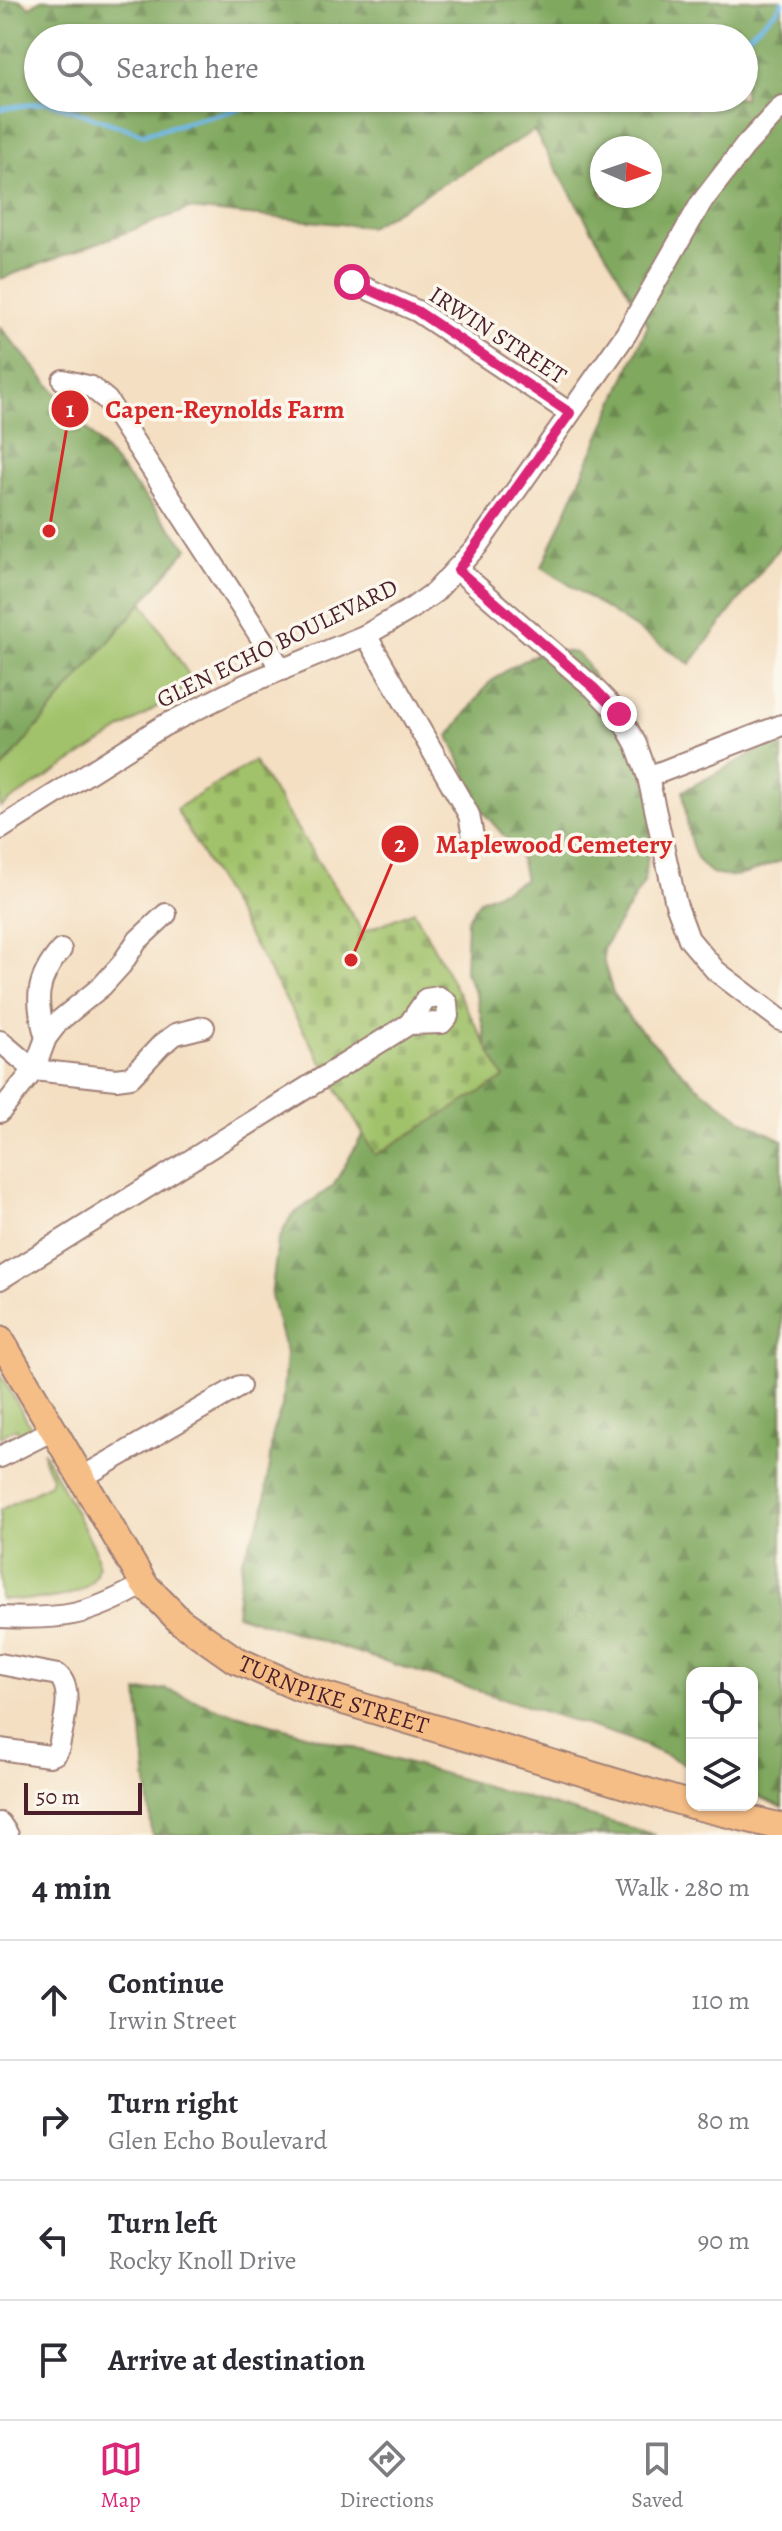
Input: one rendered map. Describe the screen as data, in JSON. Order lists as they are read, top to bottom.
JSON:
{
  "streets": {
    "main road": ["TURNPIKE STREET"],
    "street": ["IRWIN STREET", "GLEN ECHO BOULEVARD"]
  },
  "crossings": [
    ["IRWIN STREET", "GLEN ECHO BOULEVARD"]
  ],
  "places": ["Capen-Reynolds Farm", "Maplewood Cemetery"],
  "scale_bar": "50 m",
  "north": "right",
  "page": {
    "search": "Search here",
    "scale": "50 m",
    "heading": ["4 min", "Walk · 280 m"],
    "list": [
      ["Continue", "Irwin Street", "110 m"],
      ["Turn right", "Glen Echo Boulevard", "80 m"],
      ["Turn left", "Rocky Knoll Drive", "90 m"],
      "Arrive at destination"
    ],
    "nav": ["Map", "Directions", "Saved"]
  }
}
